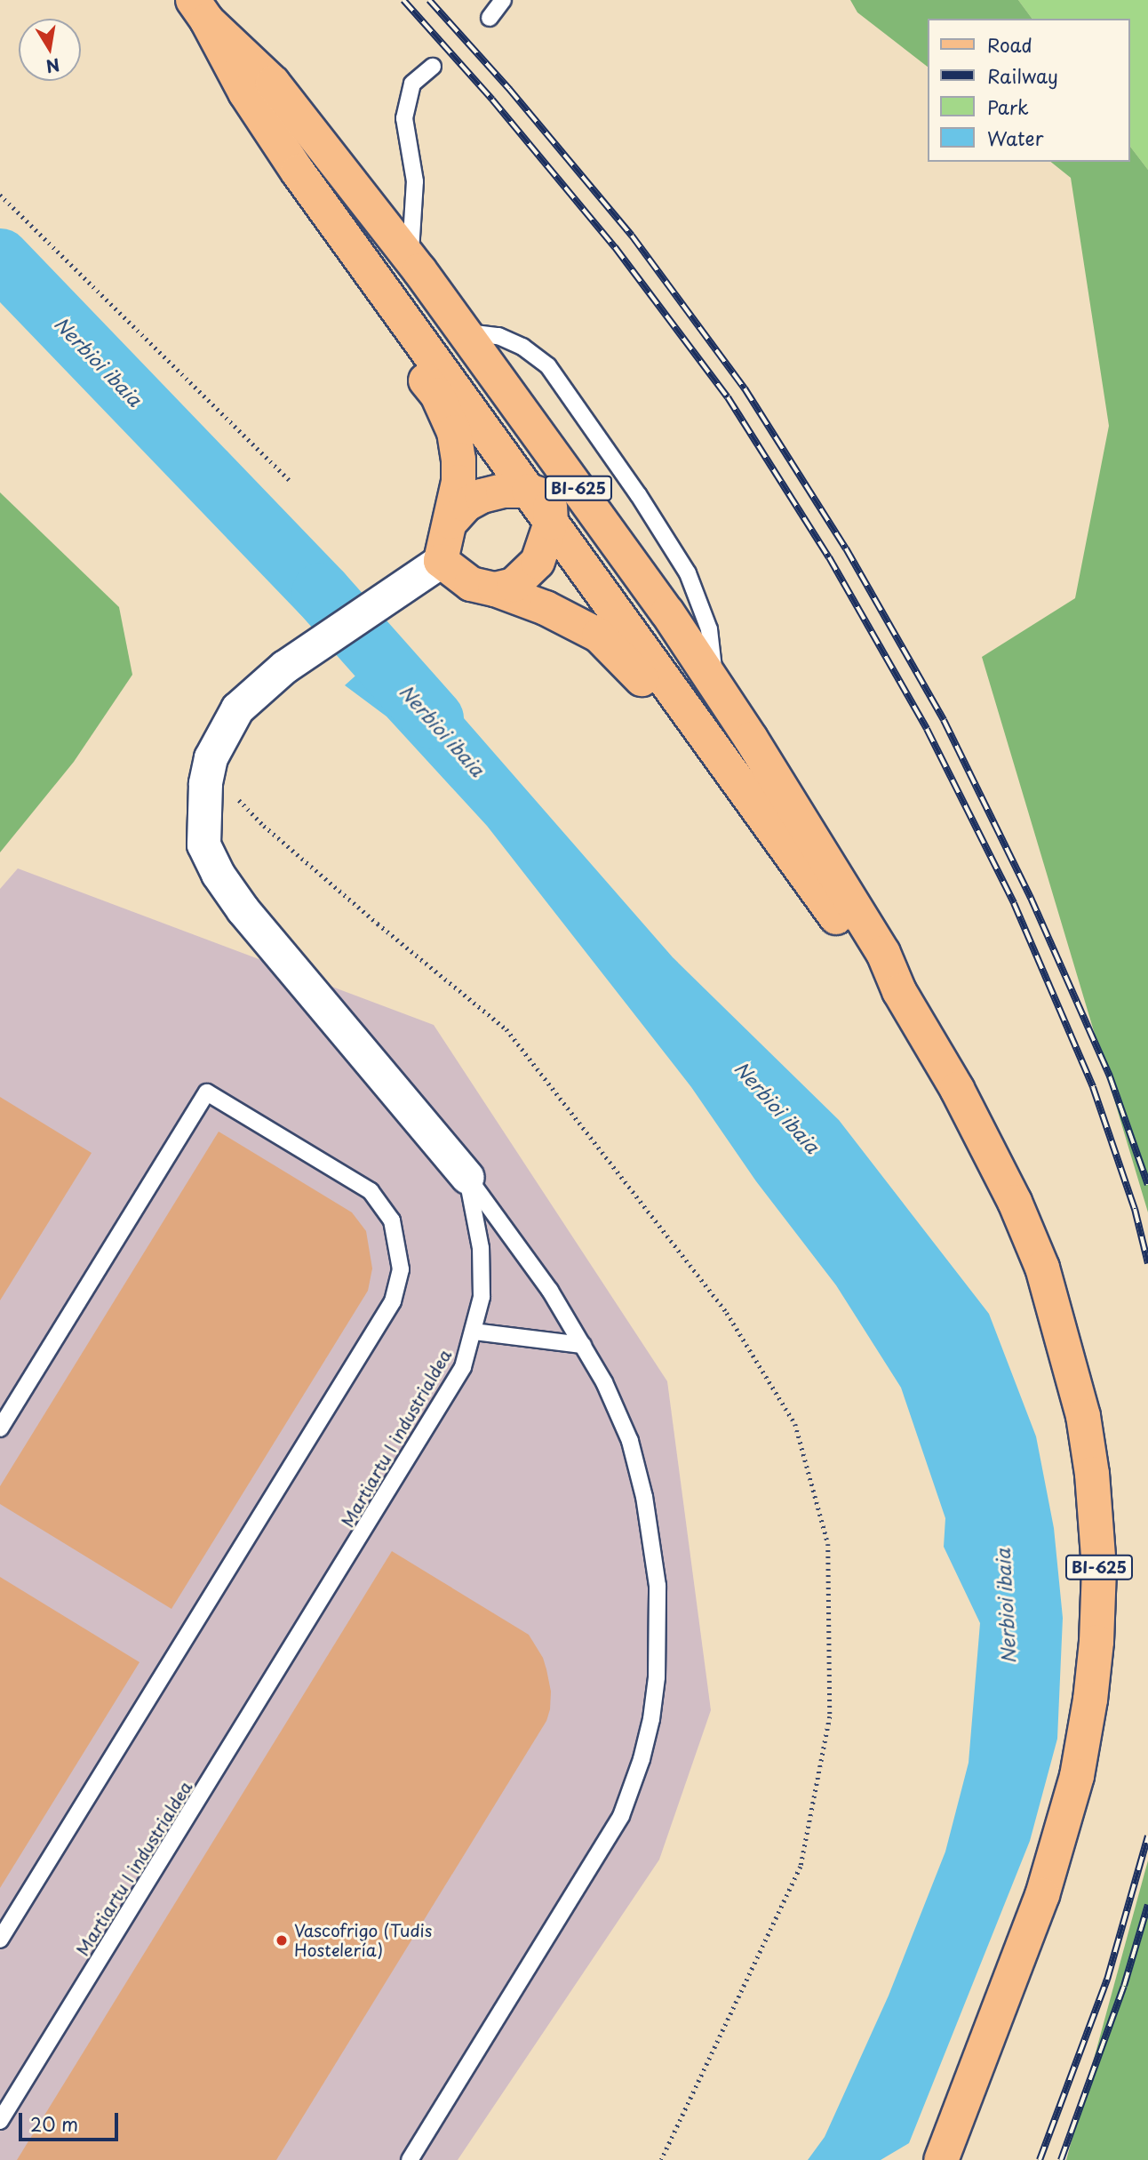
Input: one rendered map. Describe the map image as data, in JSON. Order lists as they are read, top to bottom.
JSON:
{
  "streets": {
    "main road": ["BI-625"],
    "lane": ["Martiartu I industrialdea"]
  },
  "water": ["Nerbioi ibaia"],
  "places": ["Vascofrigo (Tudis Hostelería)"],
  "legend": [
    "Road",
    "Railway",
    "Park",
    "Water"
  ],
  "scale_bar": "20 m",
  "north": "bottom"
}
